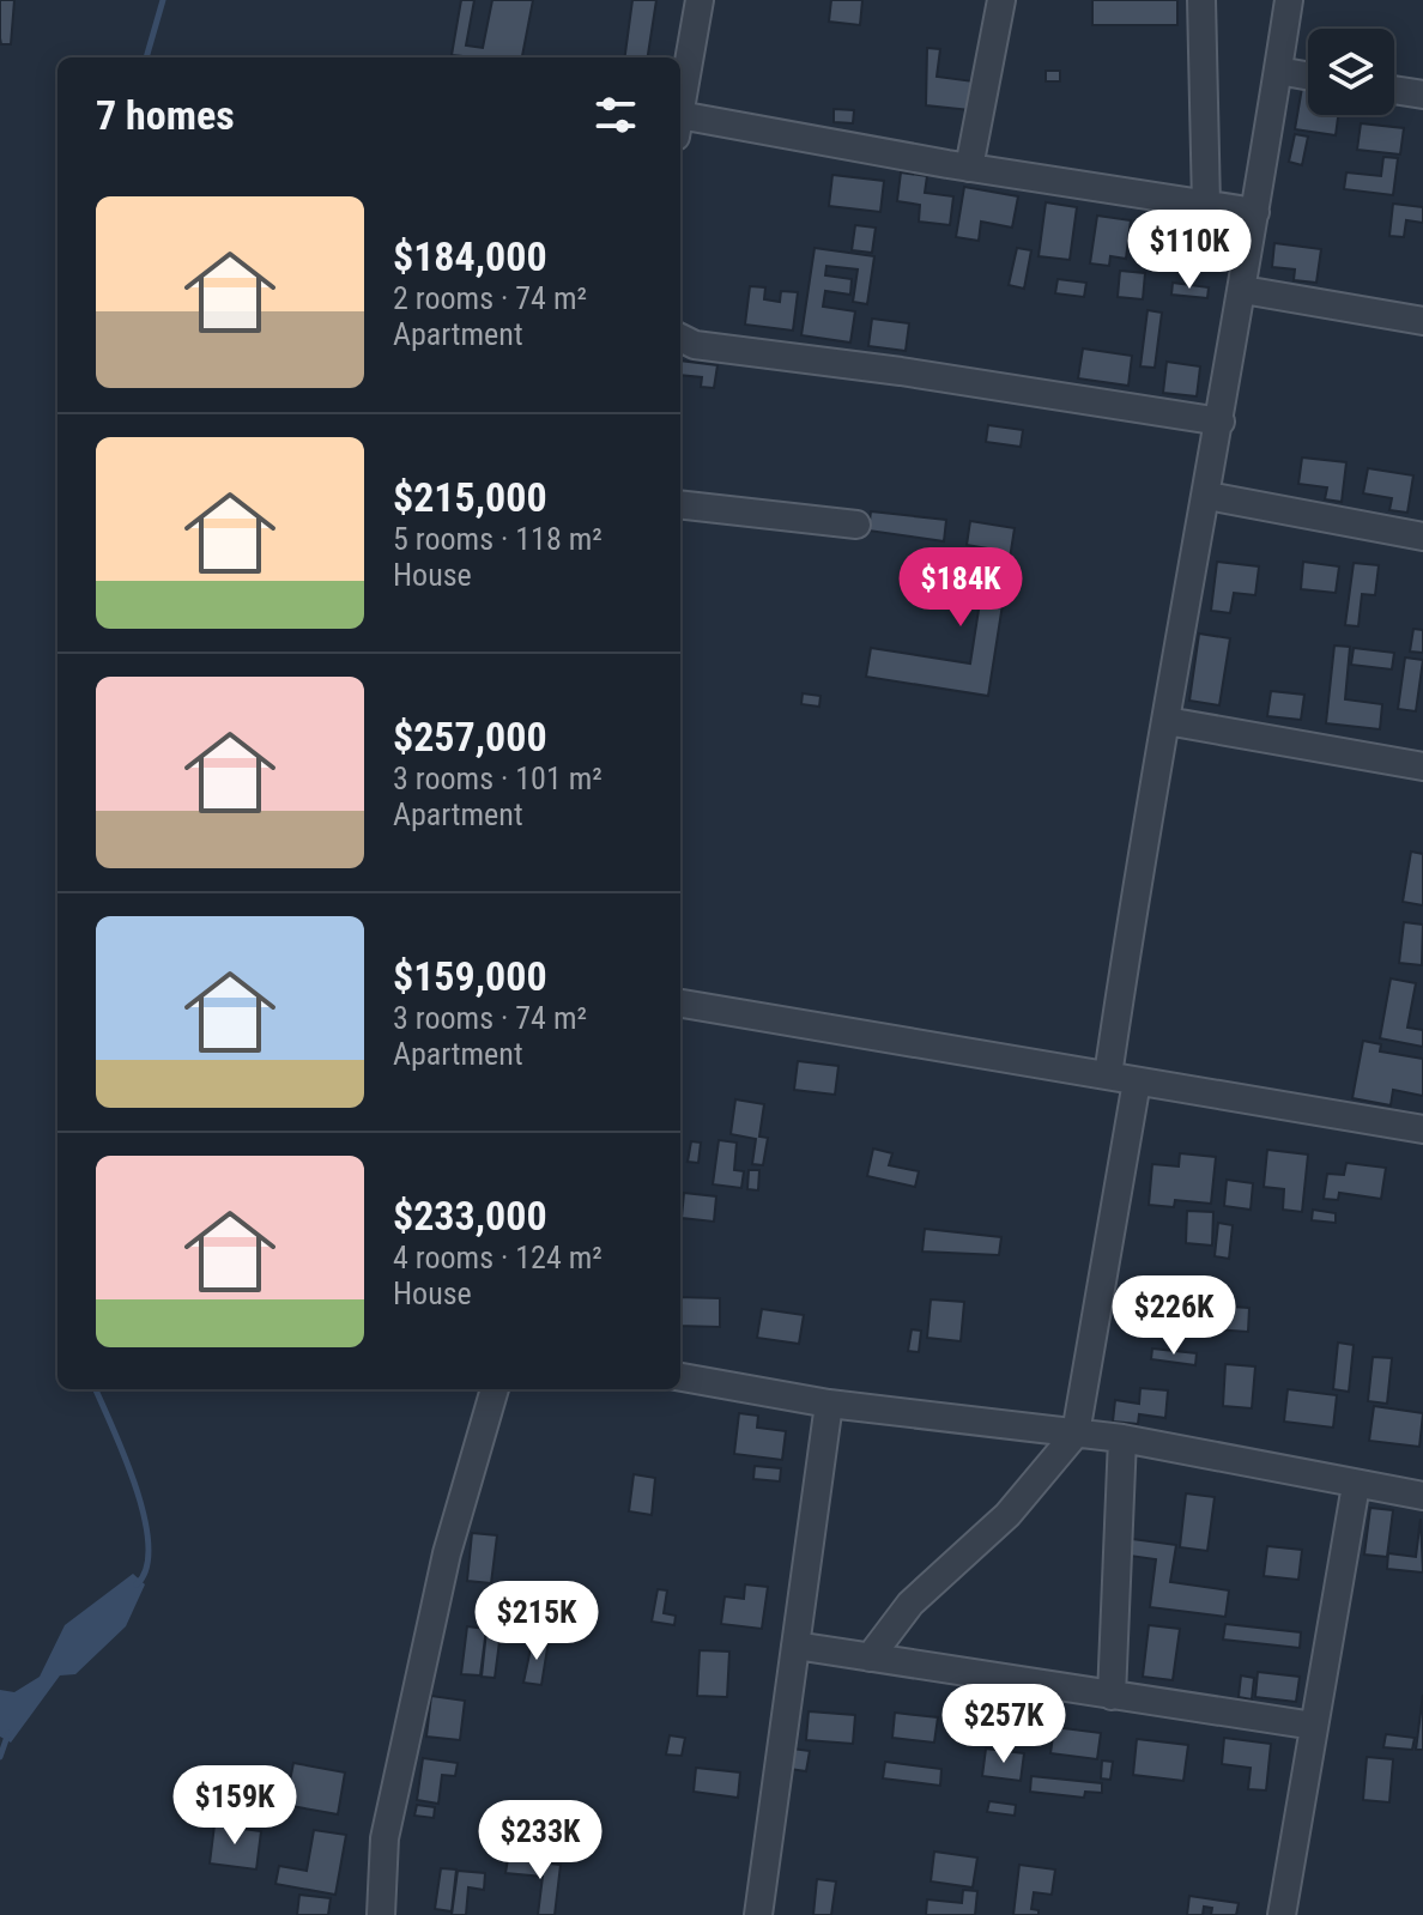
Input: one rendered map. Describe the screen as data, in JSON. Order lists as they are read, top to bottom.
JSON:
{
  "page": {
    "heading": "7 homes",
    "list": [
      {
        "name": "$184,000",
        "note": "2 rooms · 74 m² · Apartment"
      },
      {
        "name": "$215,000",
        "note": "5 rooms · 118 m² · House"
      },
      {
        "name": "$257,000",
        "note": "3 rooms · 101 m² · Apartment"
      },
      {
        "name": "$159,000",
        "note": "3 rooms · 74 m² · Apartment"
      },
      {
        "name": "$233,000",
        "note": "4 rooms · 124 m² · House"
      }
    ],
    "price": [
      "$110K",
      "$184K",
      "$226K",
      "$215K",
      "$257K",
      "$159K",
      "$233K"
    ]
  }
}
